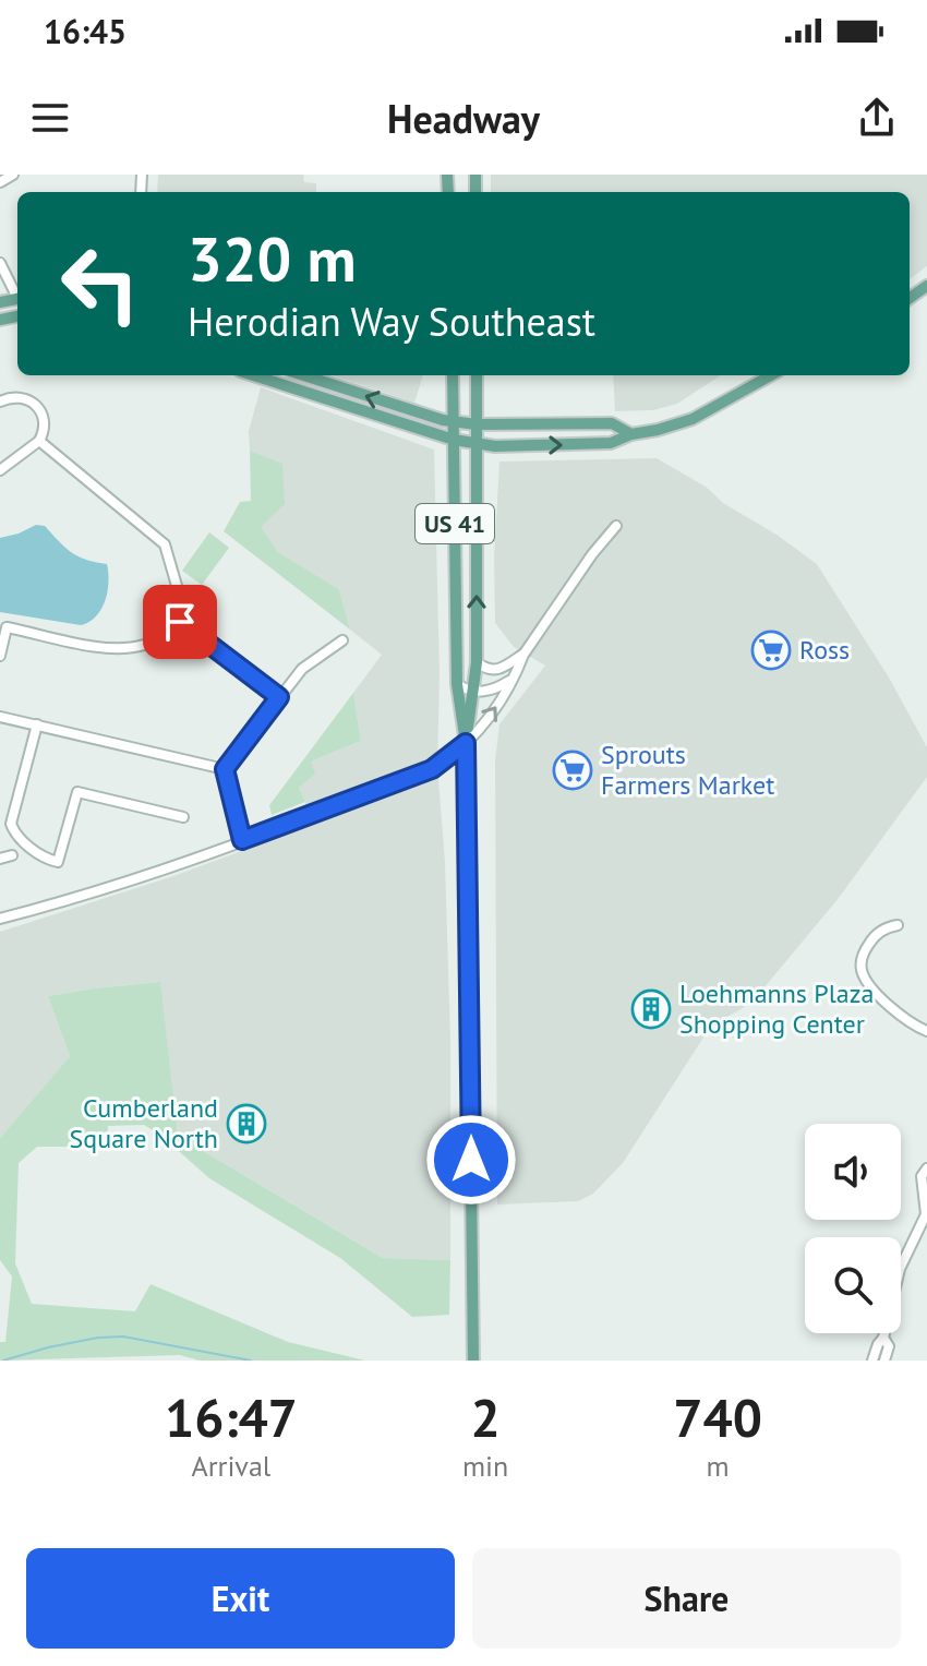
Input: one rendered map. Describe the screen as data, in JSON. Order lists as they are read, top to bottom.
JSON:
{
  "streets": {
    "main road": ["US 41"]
  },
  "places": {
    "supermarket": ["Ross", "Sprouts Farmers Market"],
    "building": ["Loehmanns Plaza Shopping Center", "Cumberland Square North"]
  },
  "page": {
    "status": "16:45",
    "header": "Headway",
    "turn": ["320 m", "Herodian Way Southeast"],
    "eta": [
      "16:47",
      "Arrival",
      "2",
      "min",
      "740",
      "m"
    ],
    "buttons": ["Exit", "Share"]
  }
}
